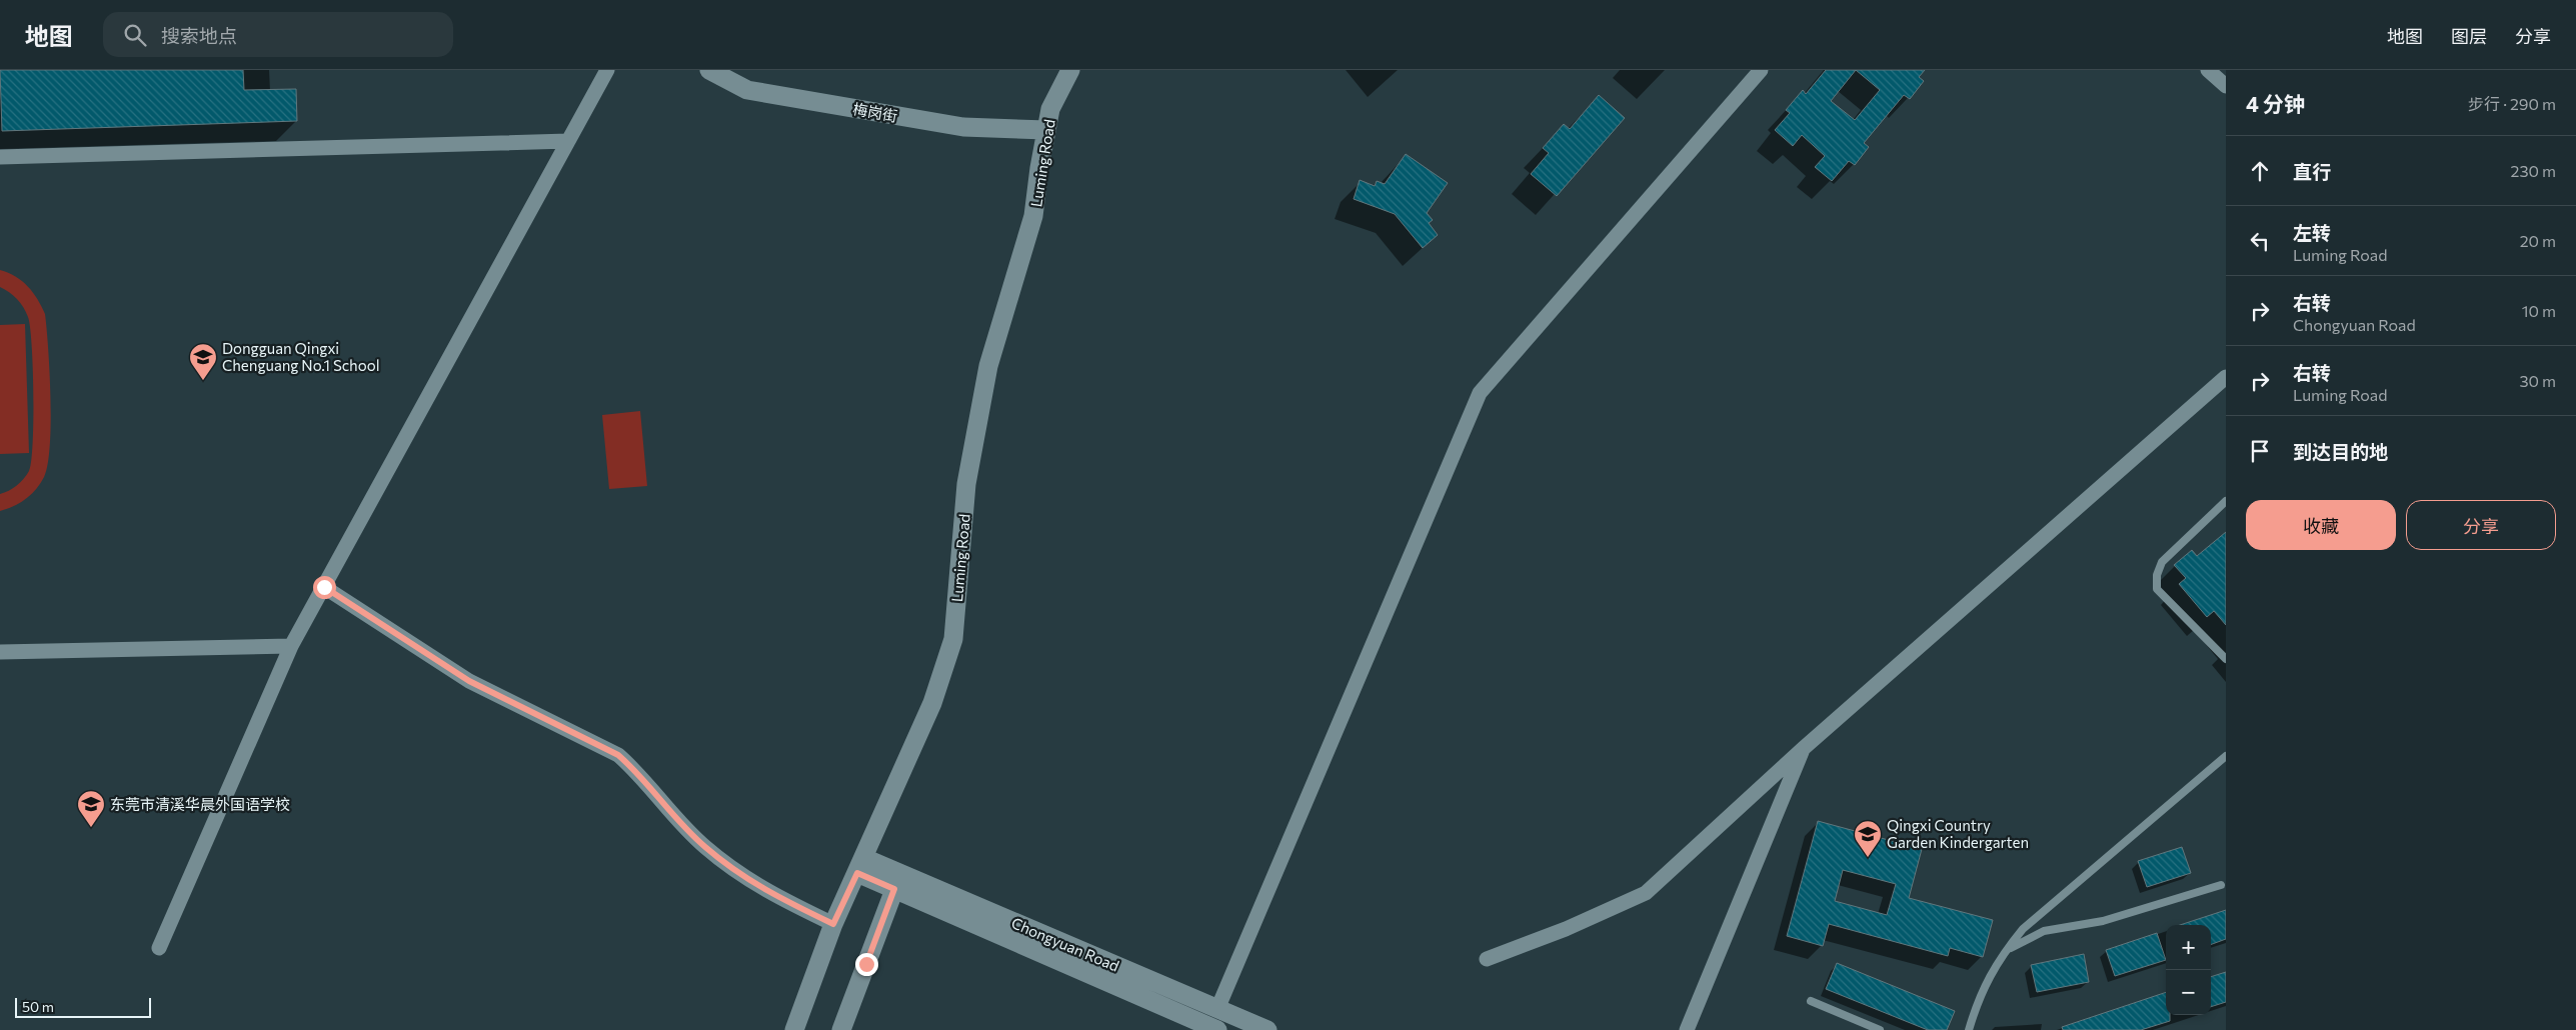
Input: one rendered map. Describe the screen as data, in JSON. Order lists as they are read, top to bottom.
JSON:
{
  "streets": {
    "street": ["梅岗街", "Luming Road", "Chongyuan Road"]
  },
  "crossings": [
    ["梅岗街", "Luming Road"],
    ["Luming Road", "Chongyuan Road"]
  ],
  "places": {
    "school or university": ["Dongguan Qingxi Chenguang No.1 School", "东莞市清溪华晨外国语学校", "Qingxi Country Garden Kindergarten"]
  },
  "scale_bar": "50 m",
  "page": {
    "header": "地图",
    "search": "搜索地点",
    "nav": ["地图", "图层", "分享"],
    "heading": ["4 分钟", "步行 · 290 m"],
    "list": [
      ["直行", "230 m"],
      ["左转", "Luming Road", "20 m"],
      ["右转", "Chongyuan Road", "10 m"],
      ["右转", "Luming Road", "30 m"],
      "到达目的地"
    ],
    "buttons": ["收藏", "分享"],
    "map_buttons": ["+", "−"],
    "scale": "50 m"
  }
}
